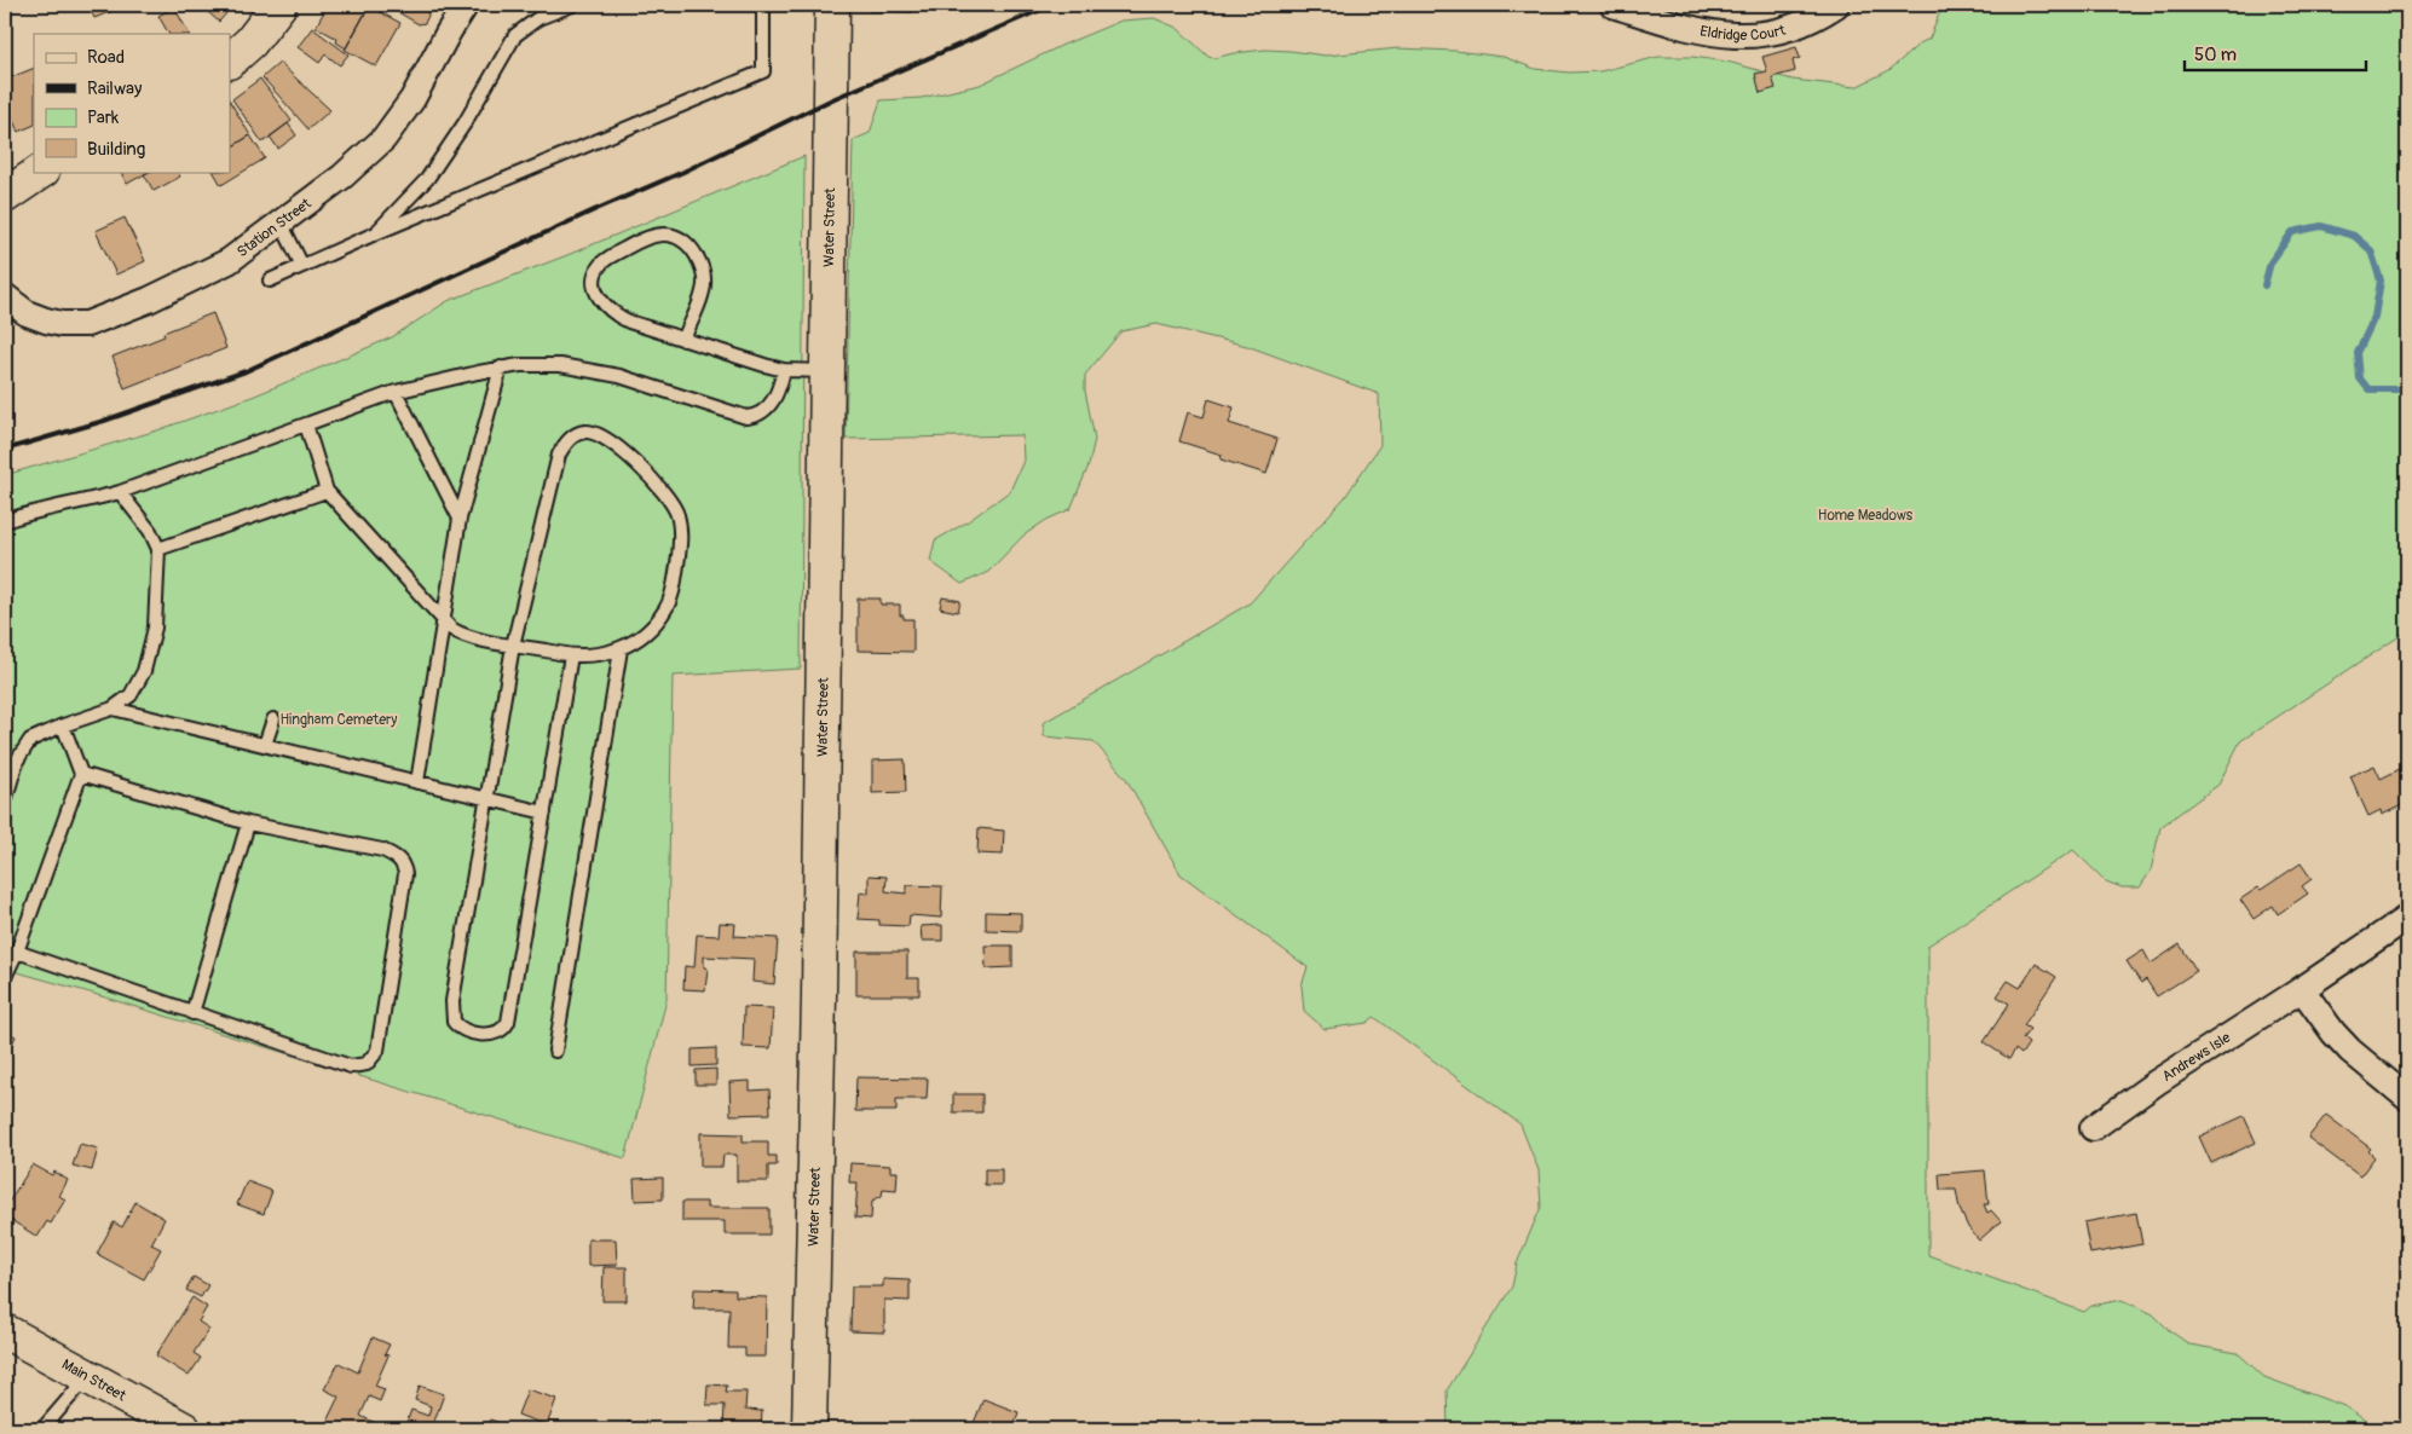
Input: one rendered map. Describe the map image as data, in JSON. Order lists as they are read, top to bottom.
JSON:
{
  "streets": {
    "main road": ["Water Street", "Main Street"],
    "street": ["Eldridge Court", "Station Street", "Andrews Isle"]
  },
  "parks": ["Home Meadows", "Hingham Cemetery"],
  "legend": [
    "Road",
    "Railway",
    "Park",
    "Building"
  ],
  "scale_bar": "50 m"
}
